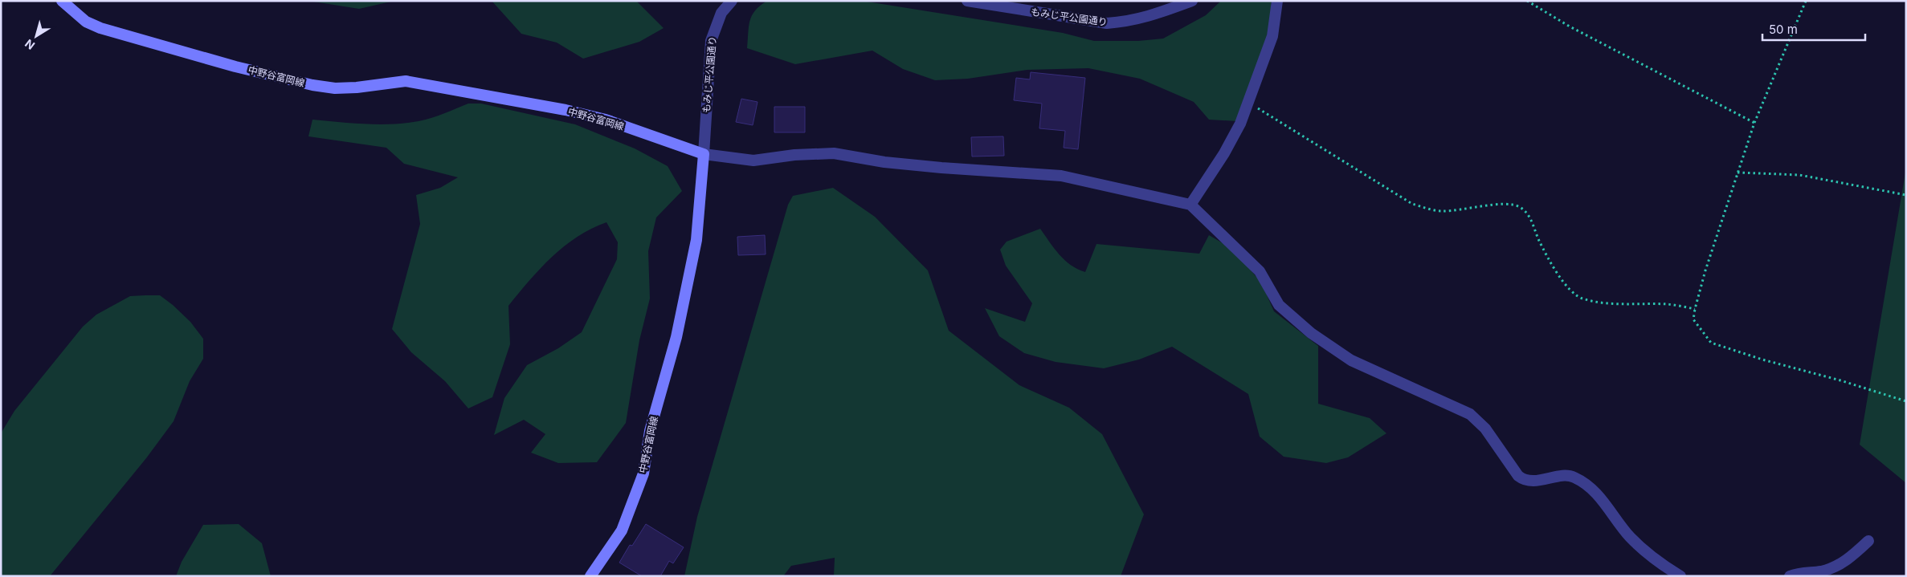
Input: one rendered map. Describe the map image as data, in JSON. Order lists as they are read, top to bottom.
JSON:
{
  "streets": {
    "main road": ["中野谷富岡線"],
    "street": ["もみじ平公園通り"]
  },
  "crossings": [
    ["もみじ平公園通り", "中野谷富岡線"]
  ],
  "scale_bar": "50 m",
  "north": "bottom left"
}
